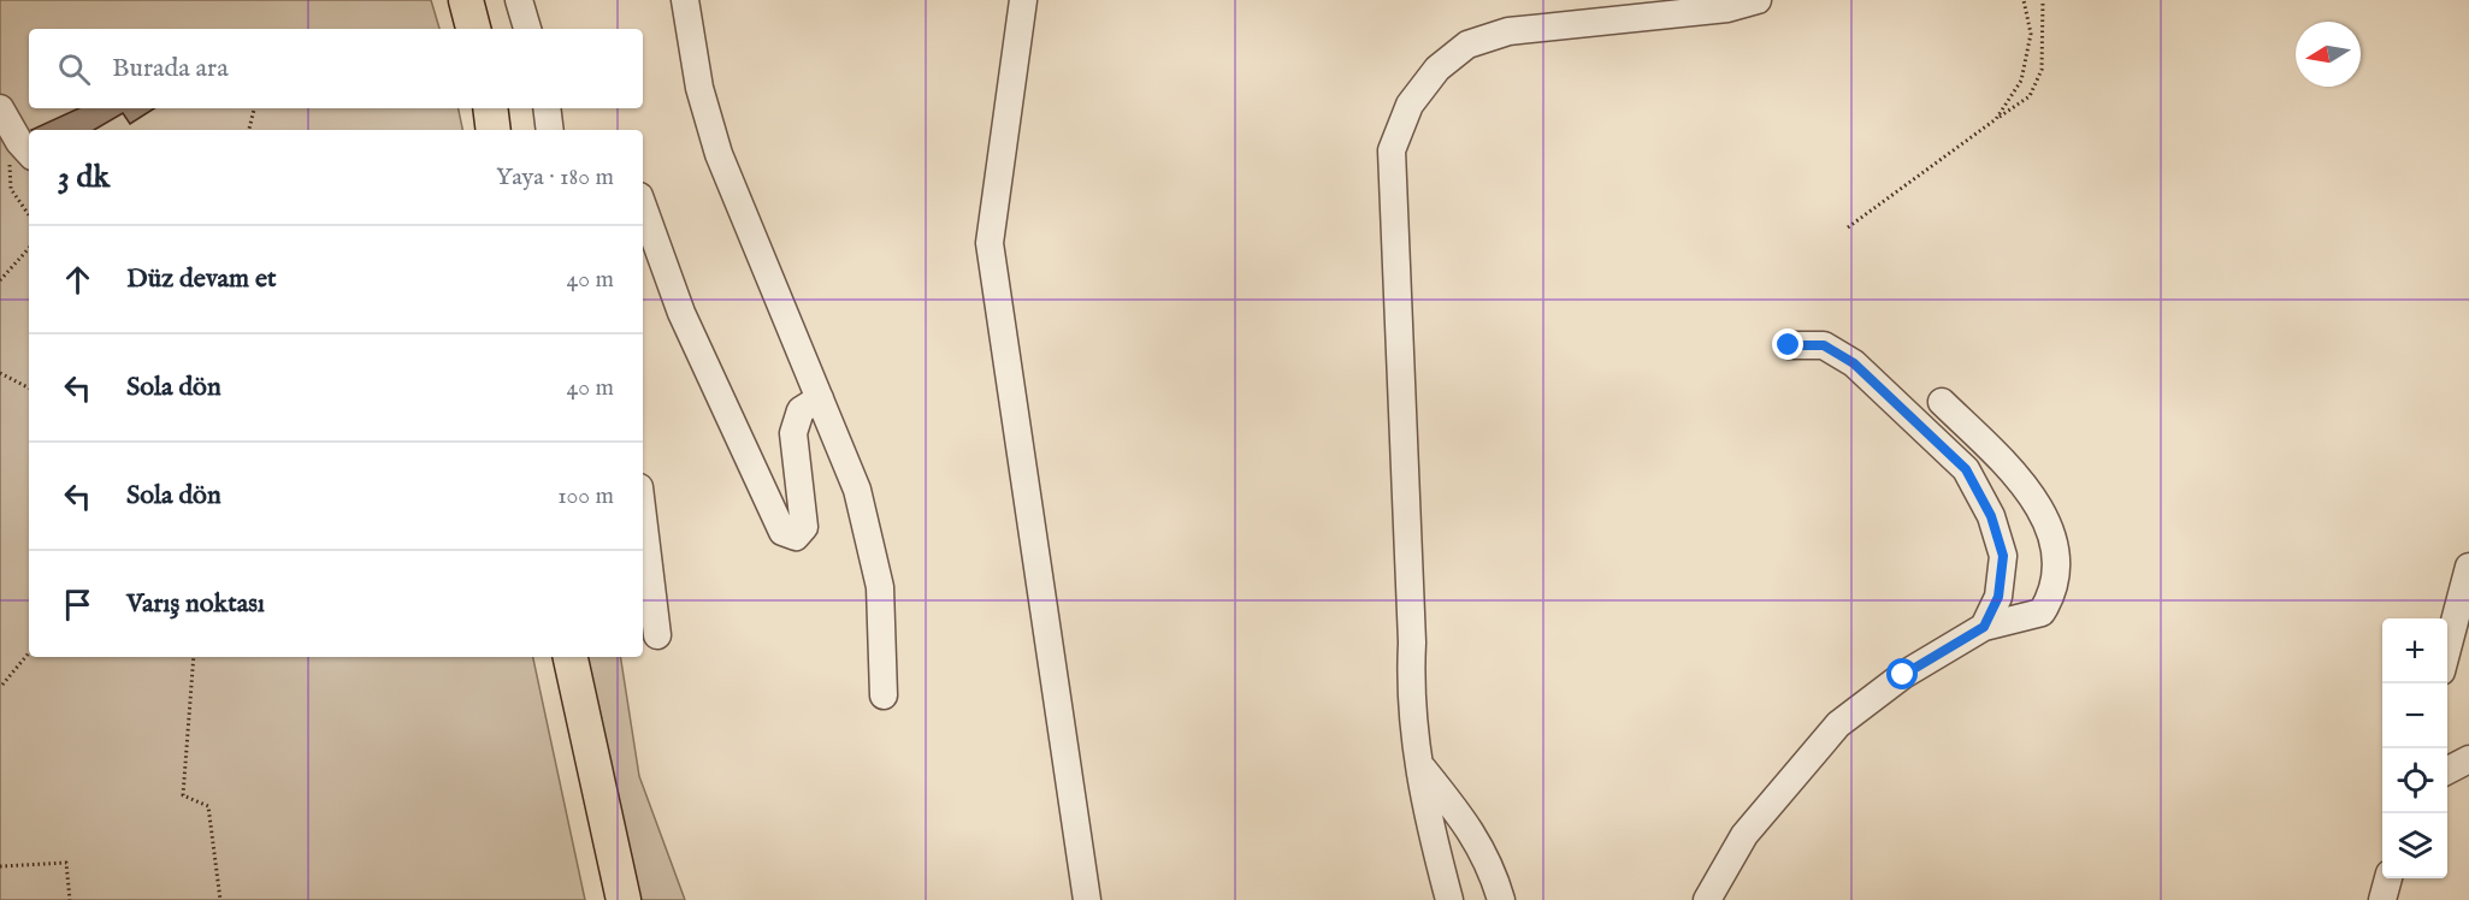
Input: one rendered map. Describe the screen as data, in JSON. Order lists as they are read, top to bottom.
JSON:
{
  "north": "left",
  "page": {
    "search": "Burada ara",
    "heading": ["3 dk", "Yaya · 180 m"],
    "list": [
      ["Düz devam et", "40 m"],
      ["Sola dön", "40 m"],
      ["Sola dön", "100 m"],
      "Varış noktası"
    ],
    "map_buttons": ["+", "−"]
  }
}
